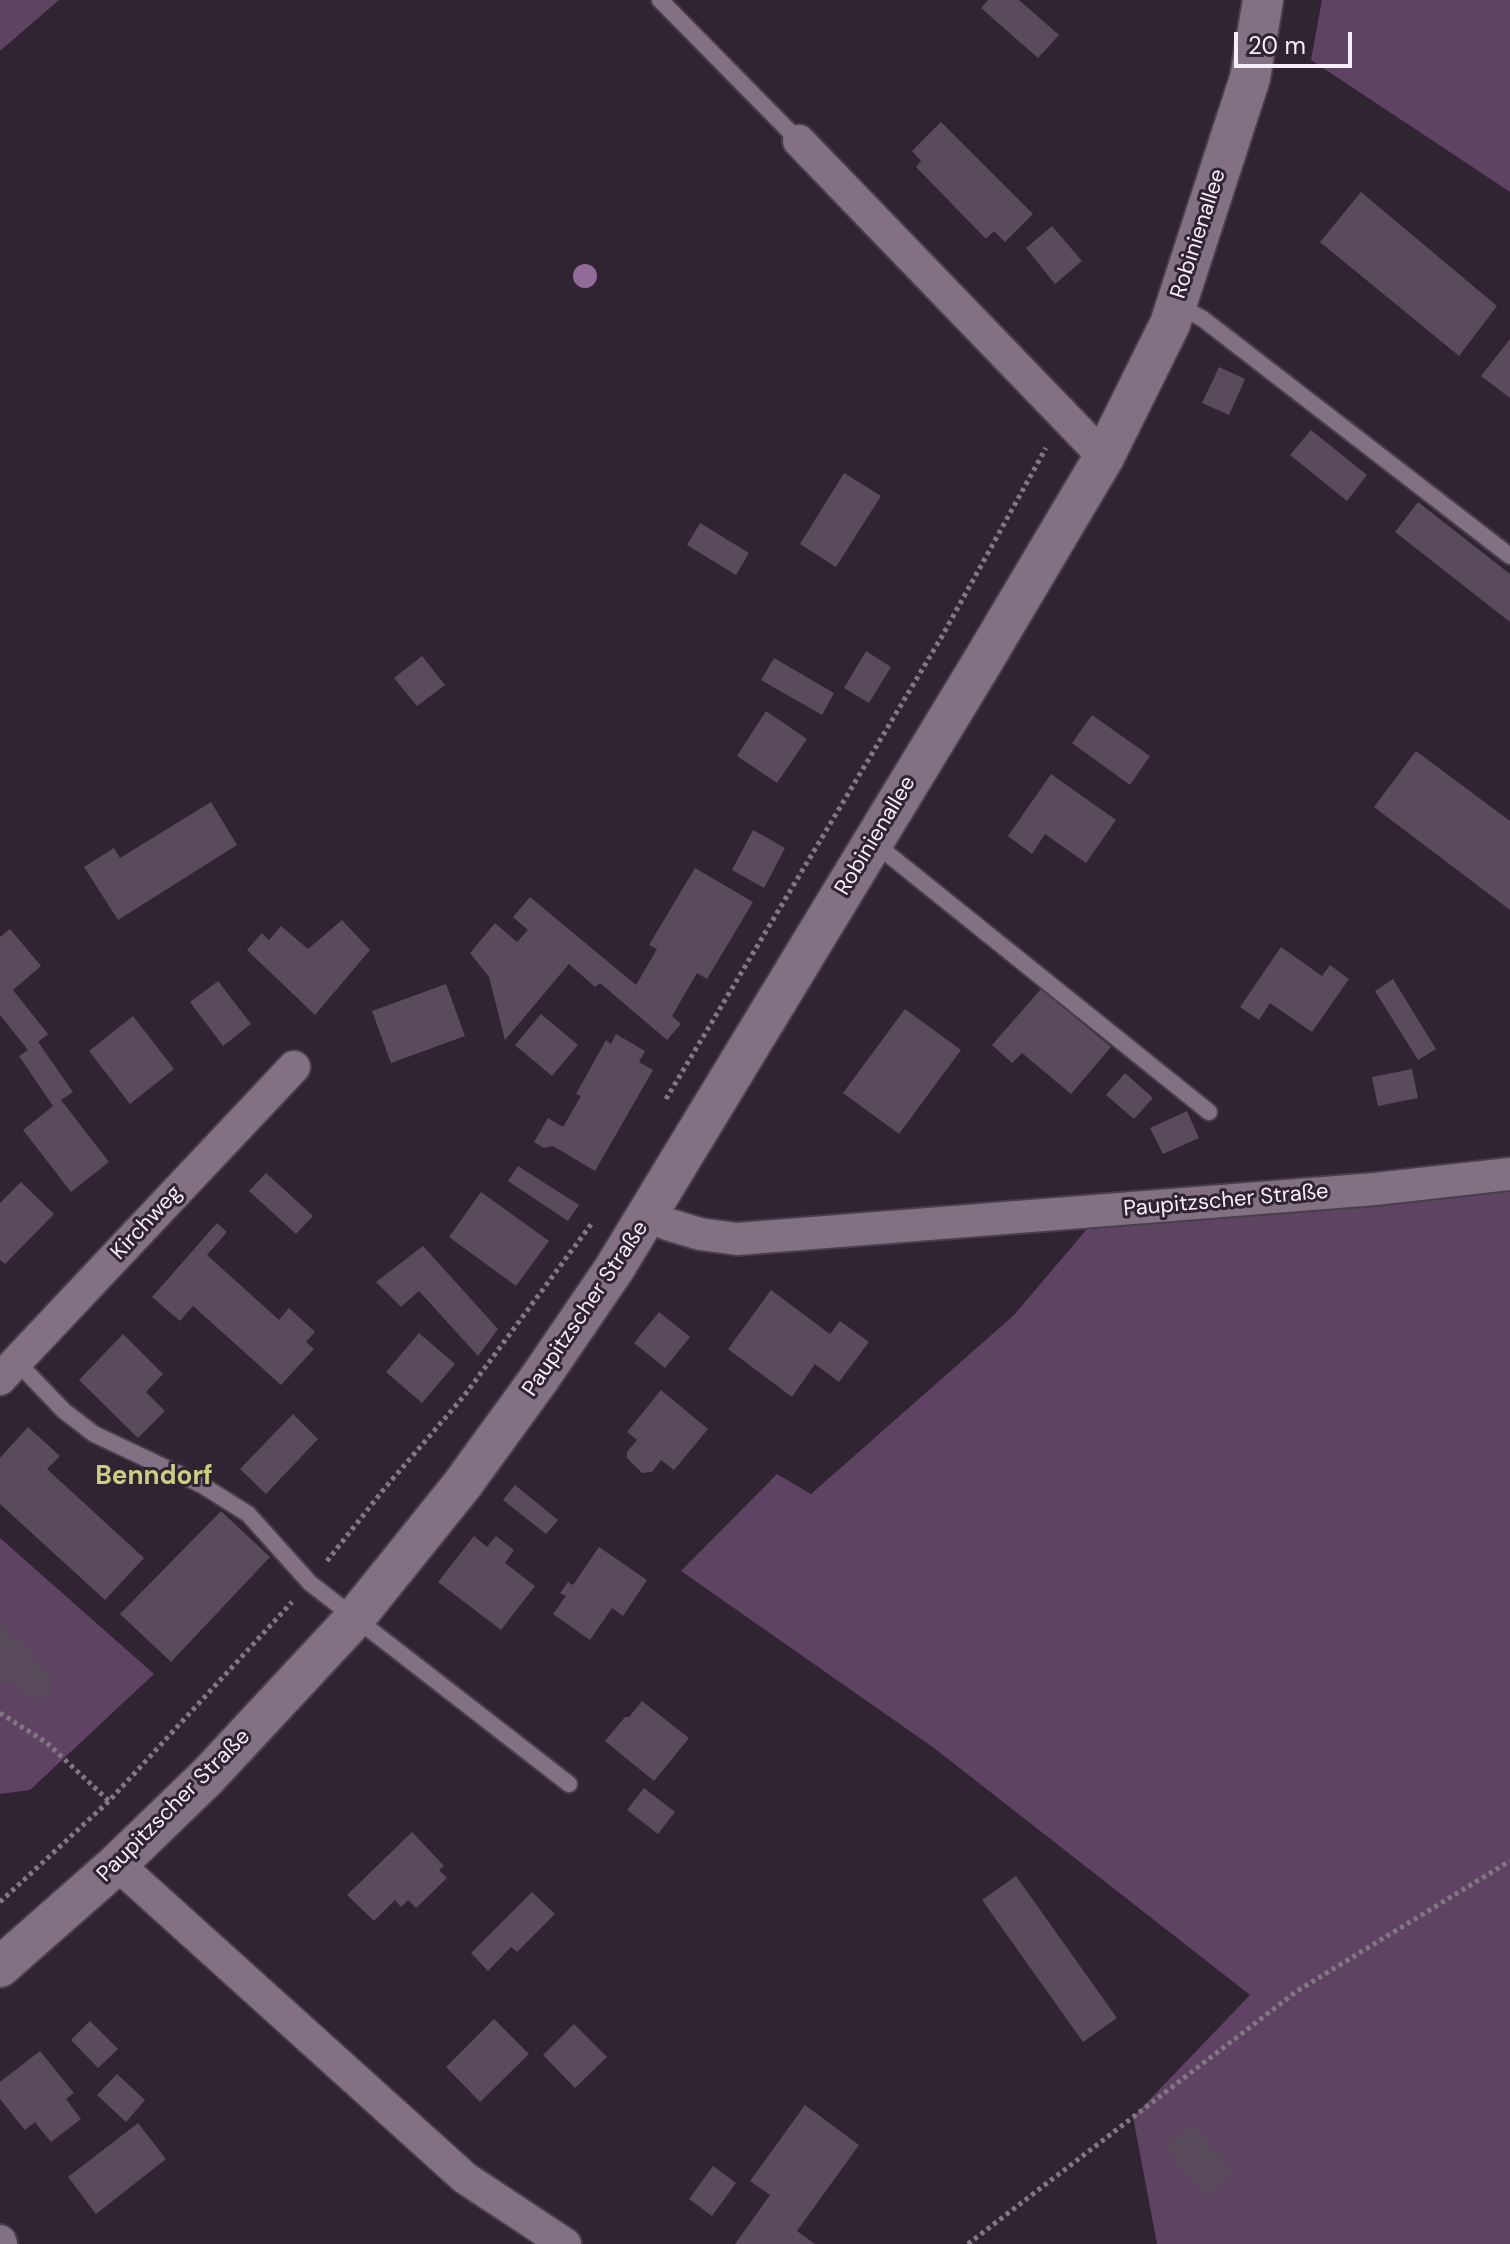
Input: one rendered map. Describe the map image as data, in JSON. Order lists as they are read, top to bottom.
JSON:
{
  "streets": {
    "street": ["Robinienallee", "Paupitzscher Straße", "Kirchweg"]
  },
  "crossings": [
    ["Robinienallee", "Paupitzscher Straße"]
  ],
  "districts": ["Benndorf"],
  "scale_bar": "20 m"
}
